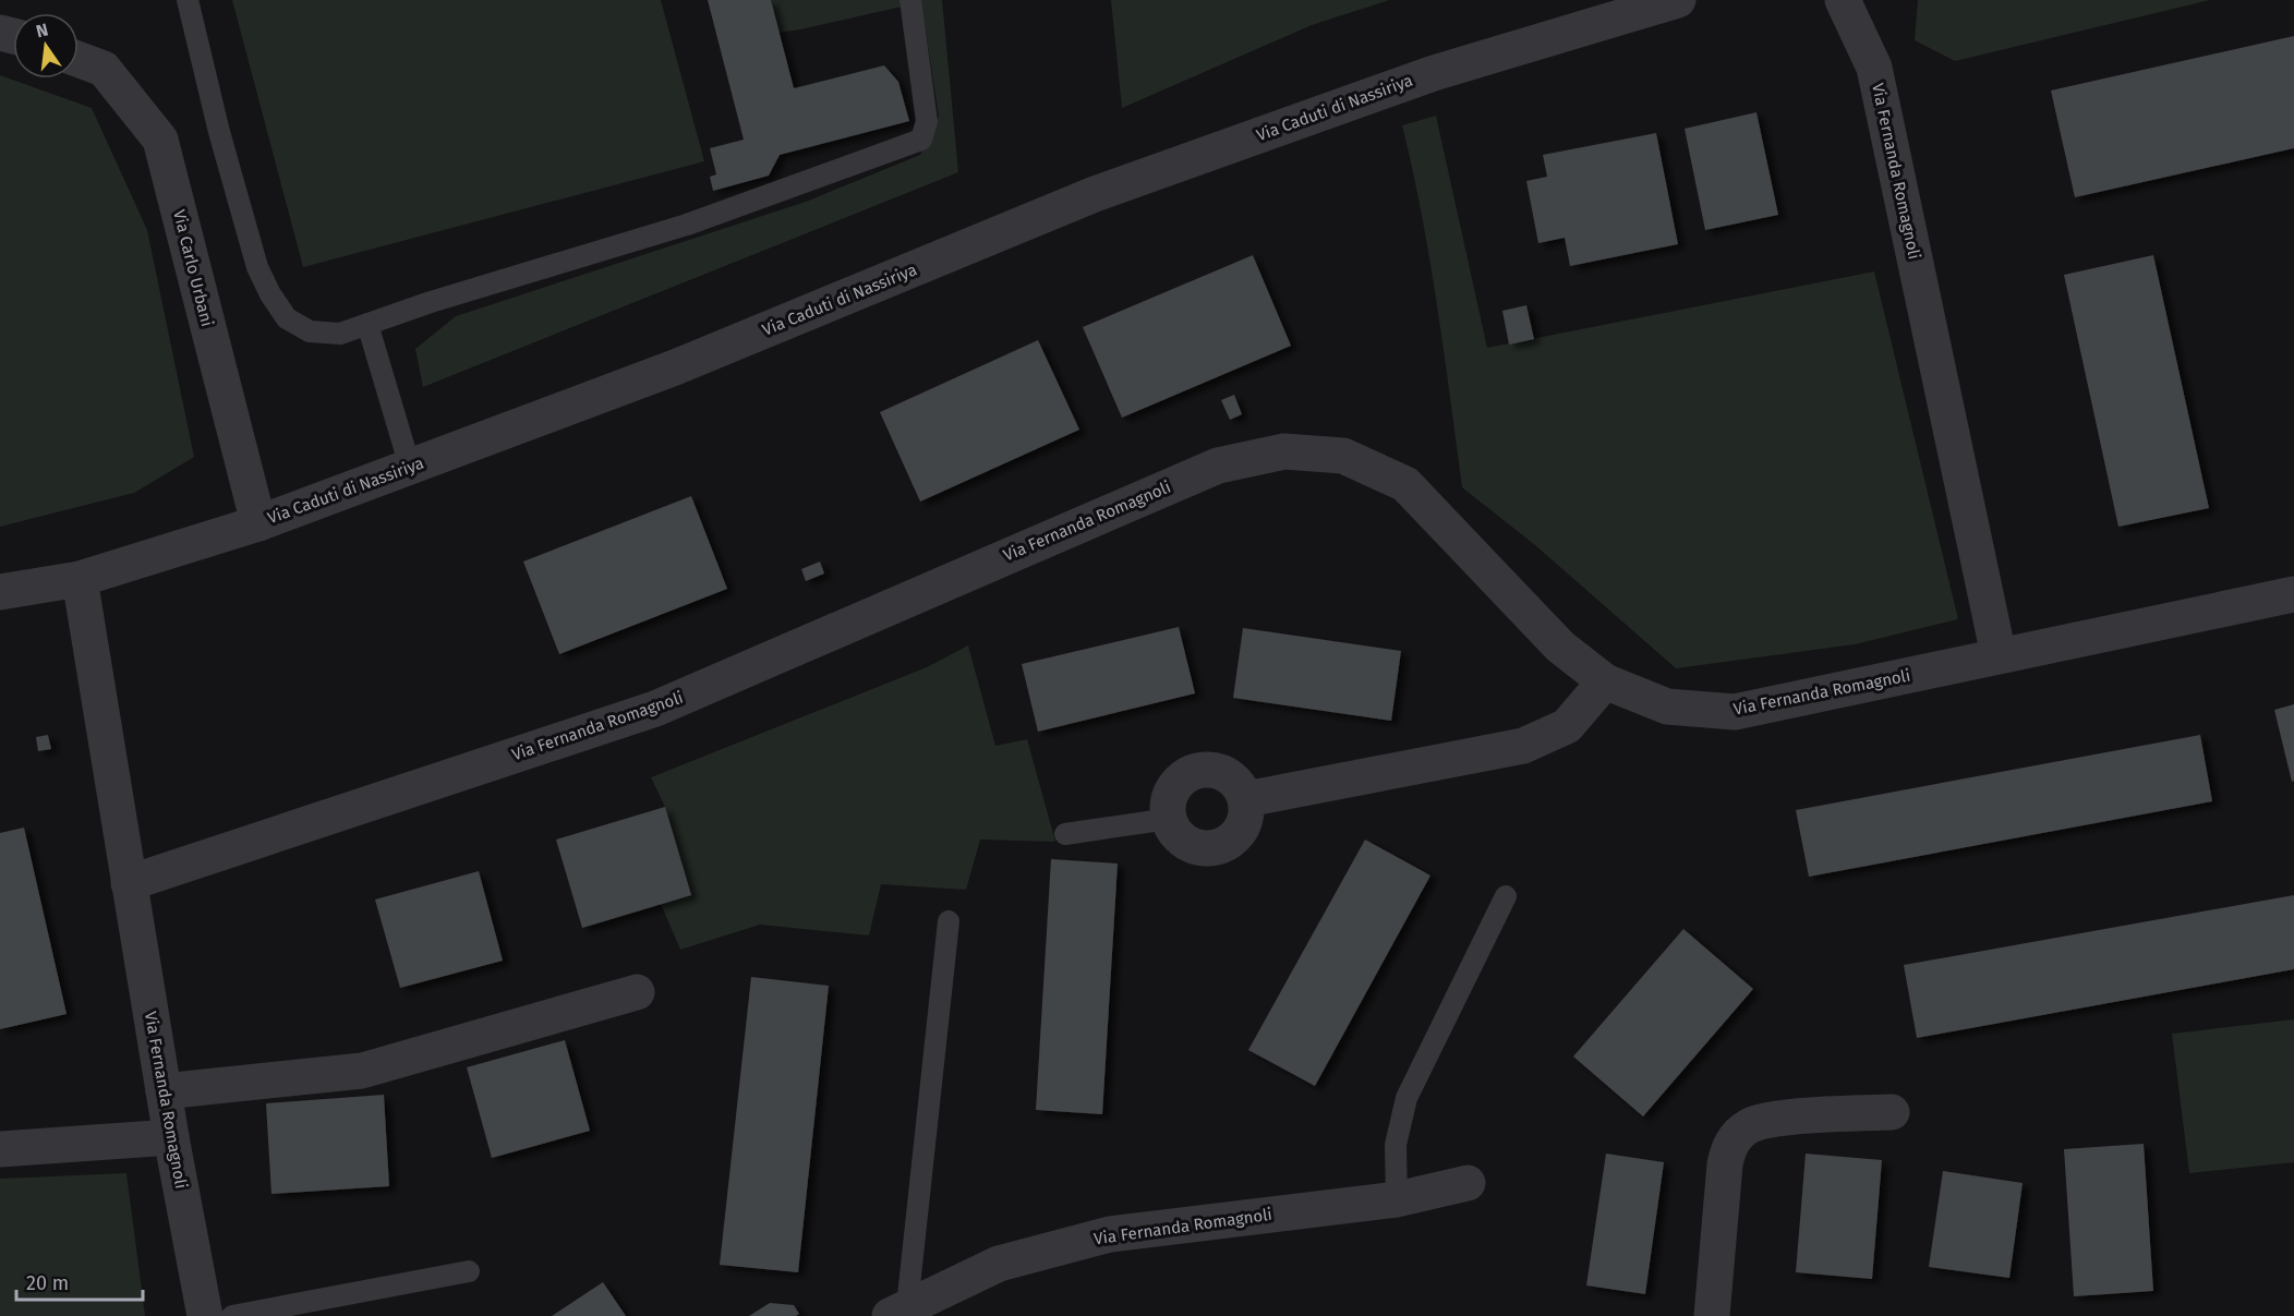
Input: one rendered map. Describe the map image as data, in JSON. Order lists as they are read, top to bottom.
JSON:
{
  "streets": {
    "street": ["Via Caduti di Nassiriya", "Via Fernanda Romagnoli", "Via Carlo Urbani"]
  },
  "crossings": [
    ["Via Caduti di Nassiriya", "Via Fernanda Romagnoli"],
    ["Via Caduti di Nassiriya", "Via Carlo Urbani"]
  ],
  "scale_bar": "20 m",
  "north": "top"
}
